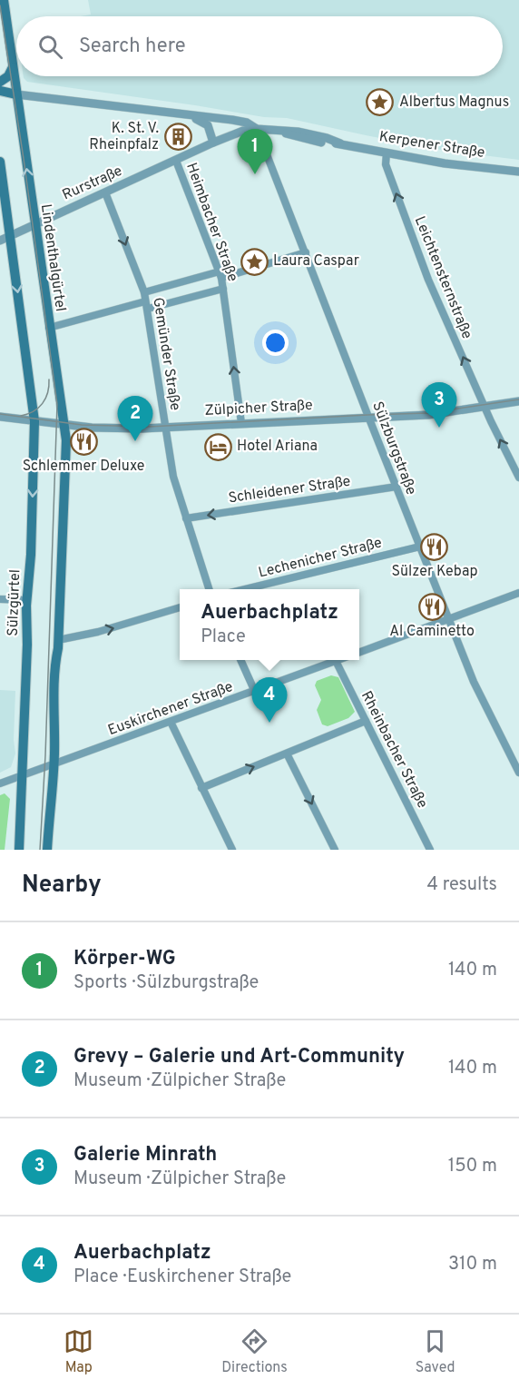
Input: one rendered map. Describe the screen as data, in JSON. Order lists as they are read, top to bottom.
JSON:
{
  "streets": {
    "main road": ["Lindenthalgürtel", "Sülzgürtel"],
    "street": [
      "Kerpener Straße",
      "Rurstraße",
      "Heimbacher Straße",
      "Leichtensternstraße",
      "Gemünder Straße",
      "Zülpicher Straße",
      "Sülzburgstraße",
      "Schleidener Straße",
      "Lechenicher Straße",
      "Euskirchener Straße",
      "Rheinbacher Straße"
    ]
  },
  "crossings": [
    ["Kerpener Straße", "Rurstraße"],
    ["Kerpener Straße", "Lindenthalgürtel"],
    ["Kerpener Straße", "Leichtensternstraße"],
    ["Kerpener Straße", "Sülzburgstraße"],
    ["Rurstraße", "Heimbacher Straße"],
    ["Rurstraße", "Lindenthalgürtel"],
    ["Rurstraße", "Gemünder Straße"],
    ["Rurstraße", "Sülzburgstraße"],
    ["Heimbacher Straße", "Zülpicher Straße"],
    ["Lindenthalgürtel", "Zülpicher Straße"],
    ["Leichtensternstraße", "Zülpicher Straße"],
    ["Gemünder Straße", "Zülpicher Straße"],
    ["Gemünder Straße", "Schleidener Straße"],
    ["Zülpicher Straße", "Sülzburgstraße"],
    ["Zülpicher Straße", "Sülzgürtel"],
    ["Sülzburgstraße", "Schleidener Straße"],
    ["Sülzburgstraße", "Lechenicher Straße"],
    ["Sülzgürtel", "Euskirchener Straße"],
    ["Euskirchener Straße", "Rheinbacher Straße"]
  ],
  "one_way": ["Heimbacher Straße", "Leichtensternstraße", "Schleidener Straße"],
  "places": {
    "place": ["Albertus Magnus", "Laura Caspar"],
    "building": ["K. St. V. Rheinpfalz"],
    "restaurant": ["Schlemmer Deluxe", "Sülzer Kebap", "Al Caminetto"],
    "hotel": ["Hotel Ariana"]
  },
  "page": {
    "search": "Search here",
    "pins": [
      "1",
      "3",
      "2",
      "4"
    ],
    "popup": ["Auerbachplatz", "Place"],
    "heading": ["Nearby", "4 results"],
    "list": [
      {
        "mark": "1",
        "name": "Körper-WG",
        "note": "Sports · Sülzburgstraße",
        "value": "140 m"
      },
      {
        "mark": "2",
        "name": "Grevy – Galerie und Art-Community",
        "note": "Museum · Zülpicher Straße",
        "value": "140 m"
      },
      {
        "mark": "3",
        "name": "Galerie Minrath",
        "note": "Museum · Zülpicher Straße",
        "value": "150 m"
      },
      {
        "mark": "4",
        "name": "Auerbachplatz",
        "note": "Place · Euskirchener Straße",
        "value": "310 m"
      }
    ],
    "nav": ["Map", "Directions", "Saved"]
  }
}
